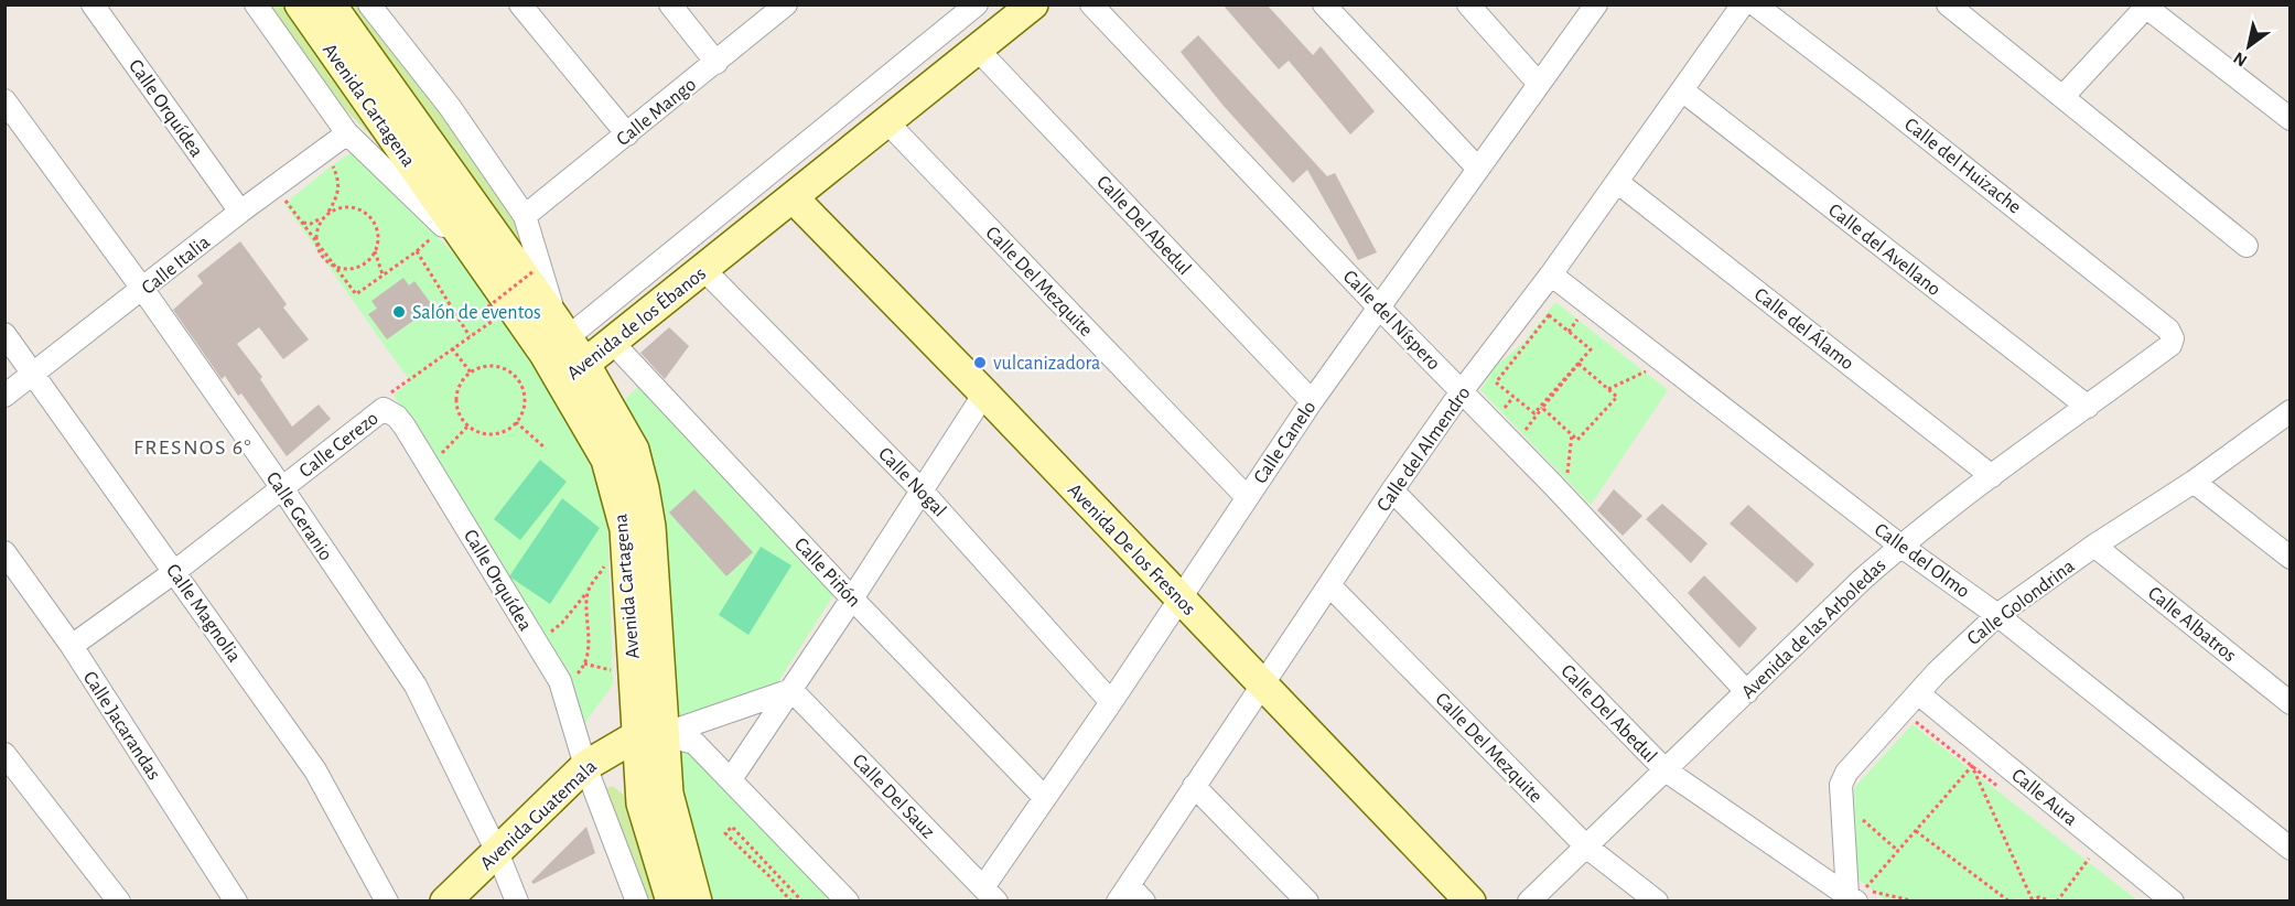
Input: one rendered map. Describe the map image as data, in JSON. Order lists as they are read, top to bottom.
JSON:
{
  "streets": {
    "street": [
      "Avenida Cartagena",
      "Calle Orquídea",
      "Calle Mango",
      "Calle del Huizache",
      "Calle Del Abedul",
      "Calle del Avellano",
      "Calle Italia",
      "Calle Del Mezquite",
      "Calle del Níspero",
      "Avenida de los Ébanos",
      "Calle del Álamo",
      "Calle Canelo",
      "Calle Cerezo",
      "Calle del Almendro",
      "Calle Nogal",
      "Calle Geranio",
      "Avenida De los Fresnos",
      "Calle del Olmo",
      "Calle Piñón",
      "Calle Golondrina",
      "Calle Magnolia",
      "Calle Albatros",
      "Avenida de las Arboledas",
      "Calle Jacarandas",
      "Calle Del Sauz",
      "Calle Aura",
      "Avenida Guatemala"
    ]
  },
  "crossings": [
    ["Avenida Cartagena", "Avenida de los Ébanos"],
    ["Avenida Cartagena", "Avenida Guatemala"],
    ["Calle Orquídea", "Calle Italia"],
    ["Calle Orquídea", "Calle Cerezo"],
    ["Calle Orquídea", "Avenida Guatemala"],
    ["Calle del Huizache", "Avenida de las Arboledas"],
    ["Calle Del Abedul", "Avenida de los Ébanos"],
    ["Calle Del Abedul", "Calle Canelo"],
    ["Calle Del Abedul", "Calle del Almendro"],
    ["Calle Del Abedul", "Calle Golondrina"],
    ["Calle Del Abedul", "Avenida de las Arboledas"],
    ["Calle del Avellano", "Calle del Almendro"],
    ["Calle del Avellano", "Avenida de las Arboledas"],
    ["Calle Italia", "Calle Geranio"],
    ["Calle Italia", "Calle Magnolia"],
    ["Calle Del Mezquite", "Avenida de los Ébanos"],
    ["Calle Del Mezquite", "Calle Canelo"],
    ["Calle Del Mezquite", "Calle del Almendro"],
    ["Calle Del Mezquite", "Avenida de las Arboledas"],
    ["Calle del Níspero", "Calle Canelo"],
    ["Calle del Níspero", "Calle del Almendro"],
    ["Calle del Níspero", "Avenida de las Arboledas"],
    ["Avenida de los Ébanos", "Calle Nogal"],
    ["Avenida de los Ébanos", "Avenida De los Fresnos"],
    ["Avenida de los Ébanos", "Calle Piñón"],
    ["Calle del Álamo", "Calle del Almendro"],
    ["Calle del Álamo", "Avenida de las Arboledas"],
    ["Calle Canelo", "Calle Nogal"],
    ["Calle Canelo", "Avenida De los Fresnos"],
    ["Calle Canelo", "Calle Piñón"],
    ["Calle Canelo", "Calle Del Sauz"],
    ["Calle Cerezo", "Calle Geranio"],
    ["Calle Cerezo", "Calle Magnolia"],
    ["Calle Cerezo", "Calle Jacarandas"],
    ["Calle del Almendro", "Avenida De los Fresnos"],
    ["Calle del Almendro", "Calle del Olmo"],
    ["Calle Geranio", "Avenida Guatemala"],
    ["Calle del Olmo", "Calle Golondrina"],
    ["Calle del Olmo", "Avenida de las Arboledas"],
    ["Calle Golondrina", "Calle Albatros"],
    ["Calle Golondrina", "Calle Aura"]
  ],
  "districts": ["FRESNOS 6°"],
  "places": ["Salón de eventos", "vulcanizadora"],
  "north": "bottom left"
}
